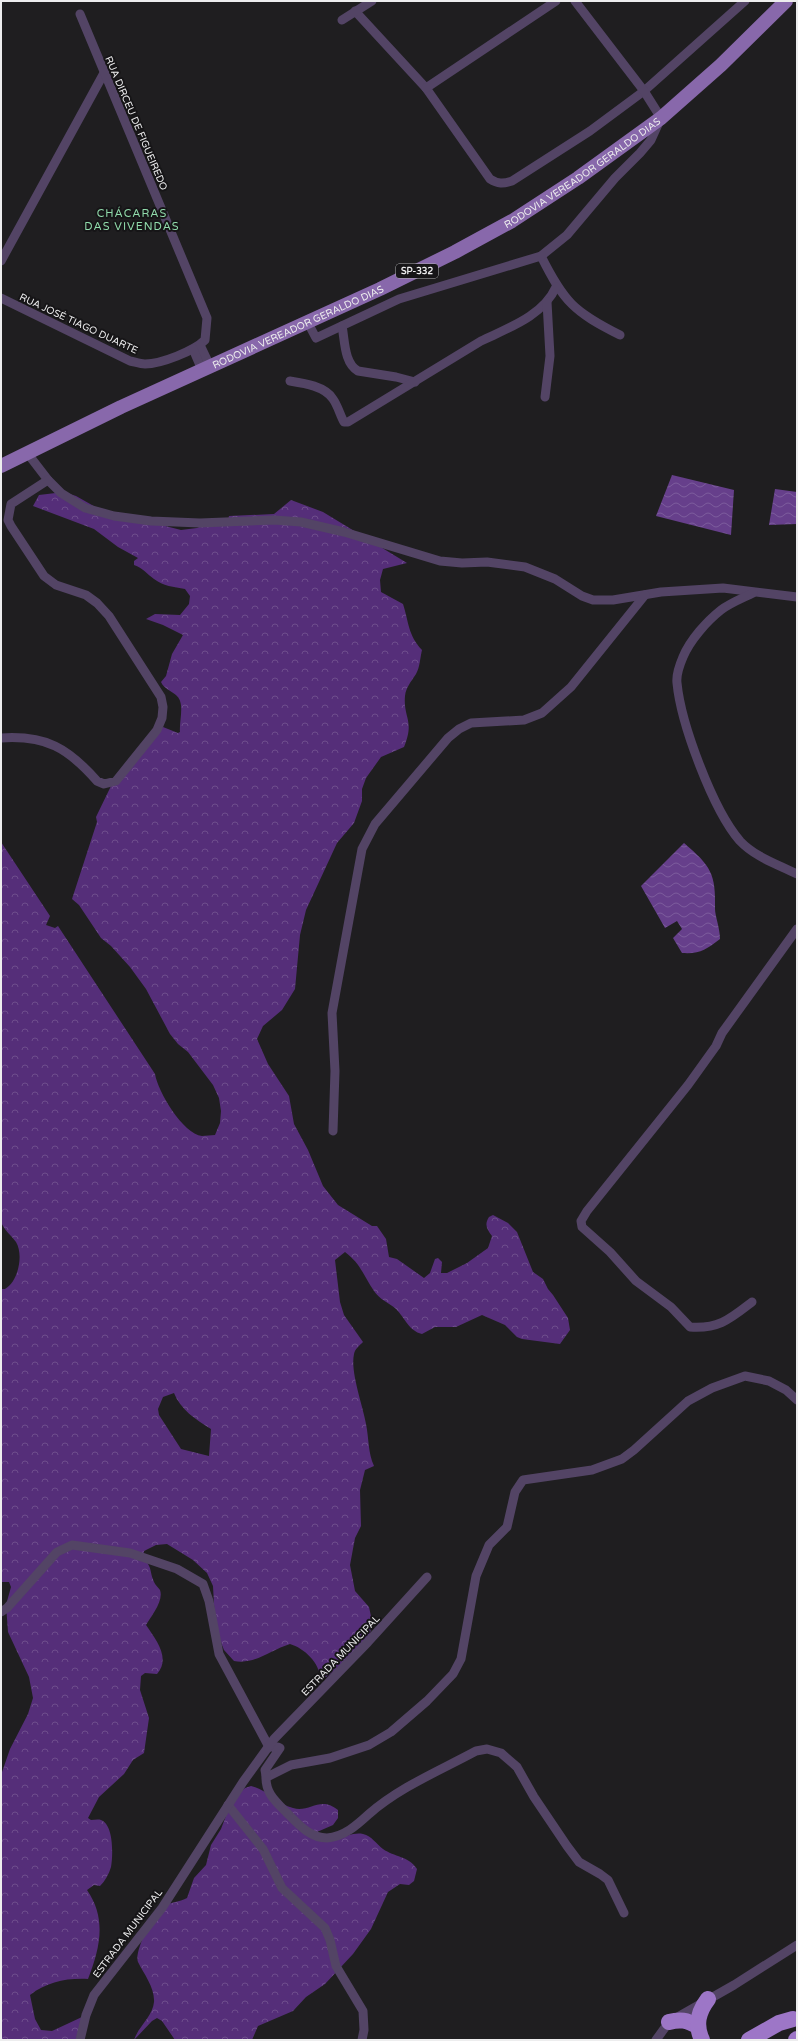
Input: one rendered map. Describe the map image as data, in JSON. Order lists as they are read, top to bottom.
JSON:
{
  "streets": {
    "main road": ["RODOVIA VEREADOR GERALDO DIAS", "SP-332"],
    "street": ["RUA DIRCEU DE FIGUEIREDO", "RUA JOSÉ TIAGO DUARTE", "ESTRADA MUNICIPAL"]
  },
  "crossings": [
    ["RUA DIRCEU DE FIGUEIREDO", "RUA JOSÉ TIAGO DUARTE"]
  ],
  "districts": ["CHÁCARAS DAS VIVENDAS"]
}
